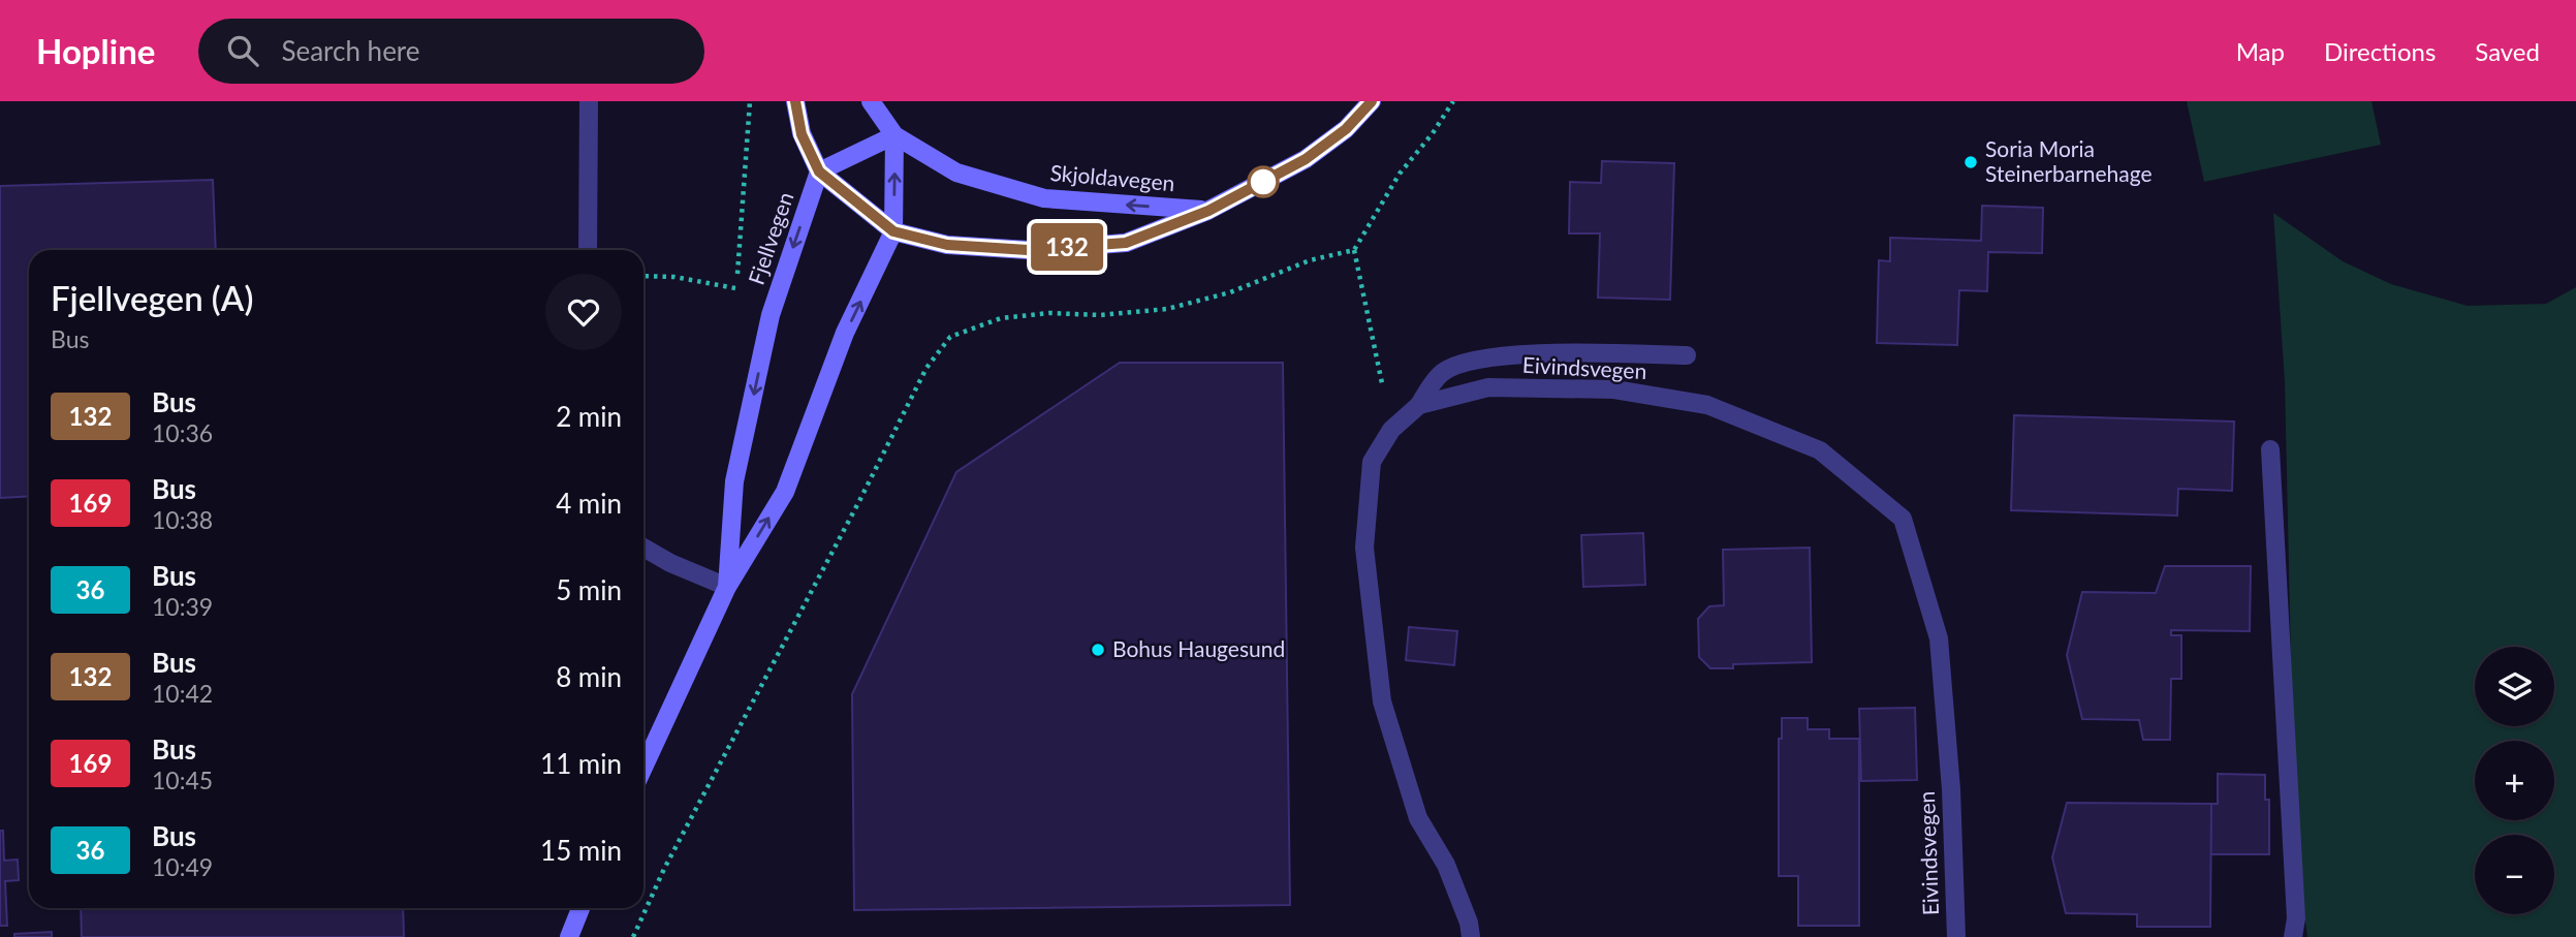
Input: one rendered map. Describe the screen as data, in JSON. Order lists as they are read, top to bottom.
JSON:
{
  "streets": {
    "main road": ["Skjoldavegen", "Fjellvegen"],
    "street": ["Eivindsvegen"]
  },
  "crossings": [
    ["Skjoldavegen", "Fjellvegen"]
  ],
  "places": ["Soria Moria Steinerbarnehage", "Bohus Haugesund"],
  "lines": ["bus line 132"],
  "page": {
    "header": "Hopline",
    "search": "Search here",
    "nav": ["Map", "Directions", "Saved"],
    "on_map": "132",
    "heading": ["Fjellvegen (A)", "Bus"],
    "list": [
      {
        "mark": "132",
        "name": "Bus",
        "note": "10:36",
        "value": "2 min"
      },
      {
        "mark": "169",
        "name": "Bus",
        "note": "10:38",
        "value": "4 min"
      },
      {
        "mark": "36",
        "name": "Bus",
        "note": "10:39",
        "value": "5 min"
      },
      {
        "mark": "132",
        "name": "Bus",
        "note": "10:42",
        "value": "8 min"
      },
      {
        "mark": "169",
        "name": "Bus",
        "note": "10:45",
        "value": "11 min"
      },
      {
        "mark": "36",
        "name": "Bus",
        "note": "10:49",
        "value": "15 min"
      }
    ],
    "map_buttons": ["+", "−"]
  }
}
